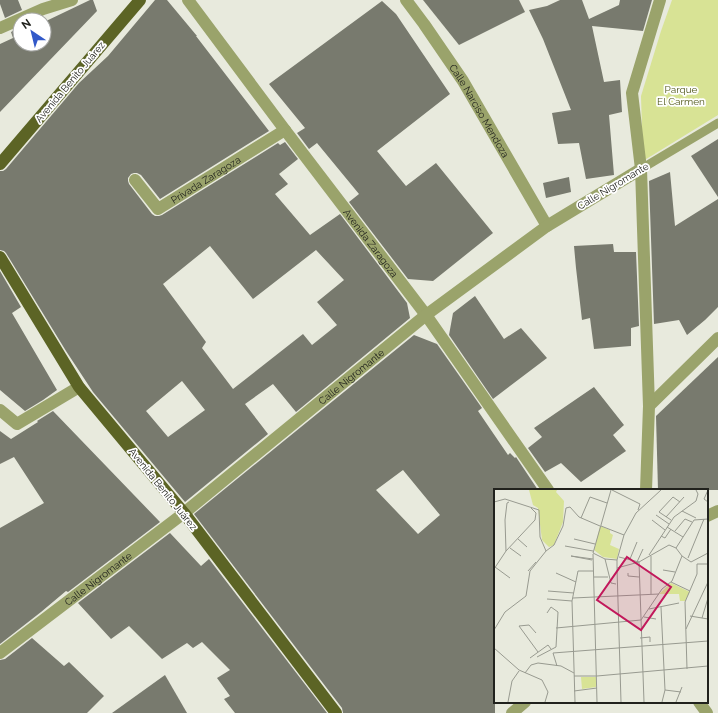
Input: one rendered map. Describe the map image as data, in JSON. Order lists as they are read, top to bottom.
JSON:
{
  "streets": {
    "main road": ["Avenida Benito Juárez"],
    "street": [
      "Calle Narciso Mendoza",
      "Privada Zaragoza",
      "Calle Nigromante",
      "Avenida Zaragoza"
    ]
  },
  "crossings": [
    ["Avenida Benito Juárez", "Calle Nigromante"],
    ["Calle Narciso Mendoza", "Calle Nigromante"],
    ["Privada Zaragoza", "Avenida Zaragoza"],
    ["Calle Nigromante", "Avenida Zaragoza"]
  ],
  "parks": ["Parque El Carmen"],
  "north": "top left"
}
